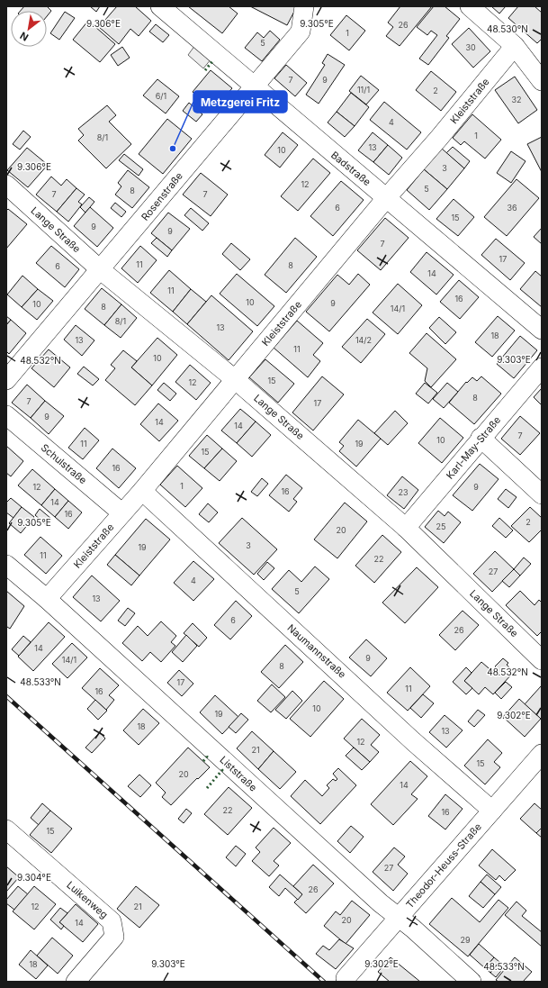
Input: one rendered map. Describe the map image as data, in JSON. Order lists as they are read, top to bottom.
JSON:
{
  "streets": {
    "street": [
      "Kleiststraße",
      "Badstraße",
      "Rosenstraße",
      "Lange Straße",
      "Karl-May-Straße",
      "Schulstraße",
      "Naumannstraße",
      "Liststraße",
      "Theodor-Heuss-Straße",
      "Luikenweg"
    ]
  },
  "crossings": [
    ["Kleiststraße", "Badstraße"],
    ["Kleiststraße", "Lange Straße"],
    ["Kleiststraße", "Schulstraße"],
    ["Kleiststraße", "Naumannstraße"],
    ["Kleiststraße", "Liststraße"],
    ["Badstraße", "Rosenstraße"],
    ["Rosenstraße", "Lange Straße"],
    ["Lange Straße", "Karl-May-Straße"],
    ["Naumannstraße", "Theodor-Heuss-Straße"],
    ["Liststraße", "Theodor-Heuss-Straße"]
  ],
  "places": ["Metzgerei Fritz"],
  "house_numbers": [
    "26",
    "1",
    "5",
    "30",
    "7",
    "9",
    "11/1",
    "2",
    "6/1",
    "32",
    "4",
    "1",
    "8/1",
    "13",
    "10",
    "3",
    "12",
    "5",
    "8",
    "7",
    "7",
    "6",
    "36",
    "15",
    "9",
    "9",
    "7",
    "17",
    "11",
    "8",
    "6",
    "14",
    "11",
    "16",
    "10",
    "9",
    "10",
    "8",
    "14/1",
    "8/1",
    "13",
    "18",
    "13",
    "14/2",
    "11",
    "10",
    "15",
    "12",
    "8",
    "7",
    "17",
    "9",
    "14",
    "14",
    "7",
    "10",
    "11",
    "19",
    "15",
    "16",
    "1",
    "12",
    "9",
    "16",
    "23",
    "14",
    "16",
    "2",
    "25",
    "20",
    "3",
    "19",
    "11",
    "22",
    "27",
    "4",
    "5",
    "13",
    "6",
    "26",
    "14",
    "9",
    "14/1",
    "8",
    "17",
    "11",
    "16",
    "10",
    "19",
    "18",
    "13",
    "12",
    "21",
    "15",
    "20",
    "14",
    "22",
    "16",
    "15",
    "27",
    "26",
    "12",
    "21",
    "20",
    "14",
    "29",
    "18"
  ],
  "north": "bottom left",
  "coordinates": [
    "9.306°E",
    "9.305°E",
    "48.530°N",
    "9.303°E",
    "48.532°N",
    "48.533°N",
    "9.302°E",
    "9.304°E"
  ]
}
